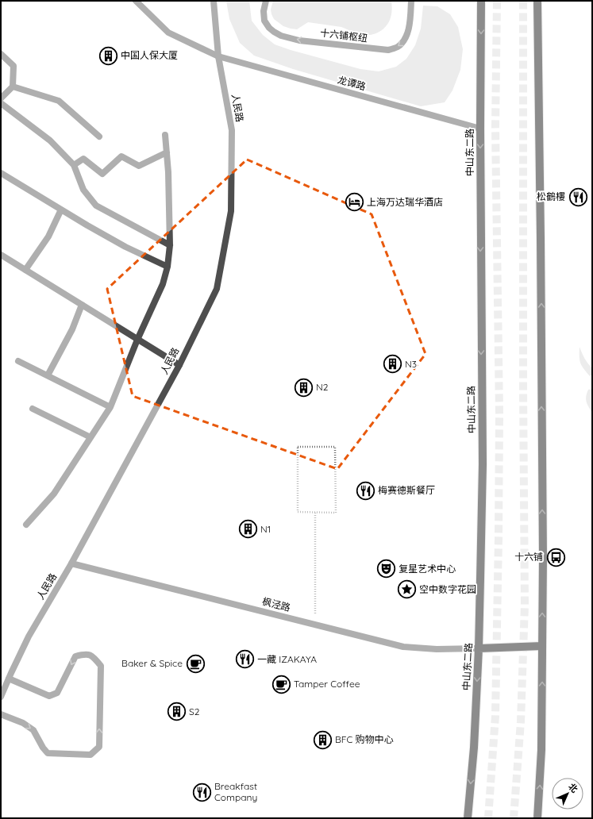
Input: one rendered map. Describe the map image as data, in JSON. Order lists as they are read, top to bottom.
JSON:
{
  "streets": {
    "main road": ["中山东二路"],
    "street": [
      "十六铺枢纽",
      "龙谭路",
      "人民路",
      "枫泾路"
    ]
  },
  "crossings": [
    ["龙谭路", "人民路"],
    ["龙谭路", "中山东二路"],
    ["人民路", "枫泾路"],
    ["中山东二路", "枫泾路"]
  ],
  "places": {
    "building": [
      "中国人保大厦",
      "N3",
      "N2",
      "N1",
      "S2",
      "BFC 购物中心"
    ],
    "restaurant": [
      "松鶴樓",
      "梅赛德斯餐厅",
      "一藏 IZAKAYA",
      "Breakfast Company"
    ],
    "hotel": ["上海万达瑞华酒店"],
    "bus stop": ["十六铺"],
    "theatre": ["复星艺术中心"],
    "place": ["空中数字花园"],
    "cafe": ["Baker & Spice", "Tamper Coffee"]
  },
  "north": "top right"
}
